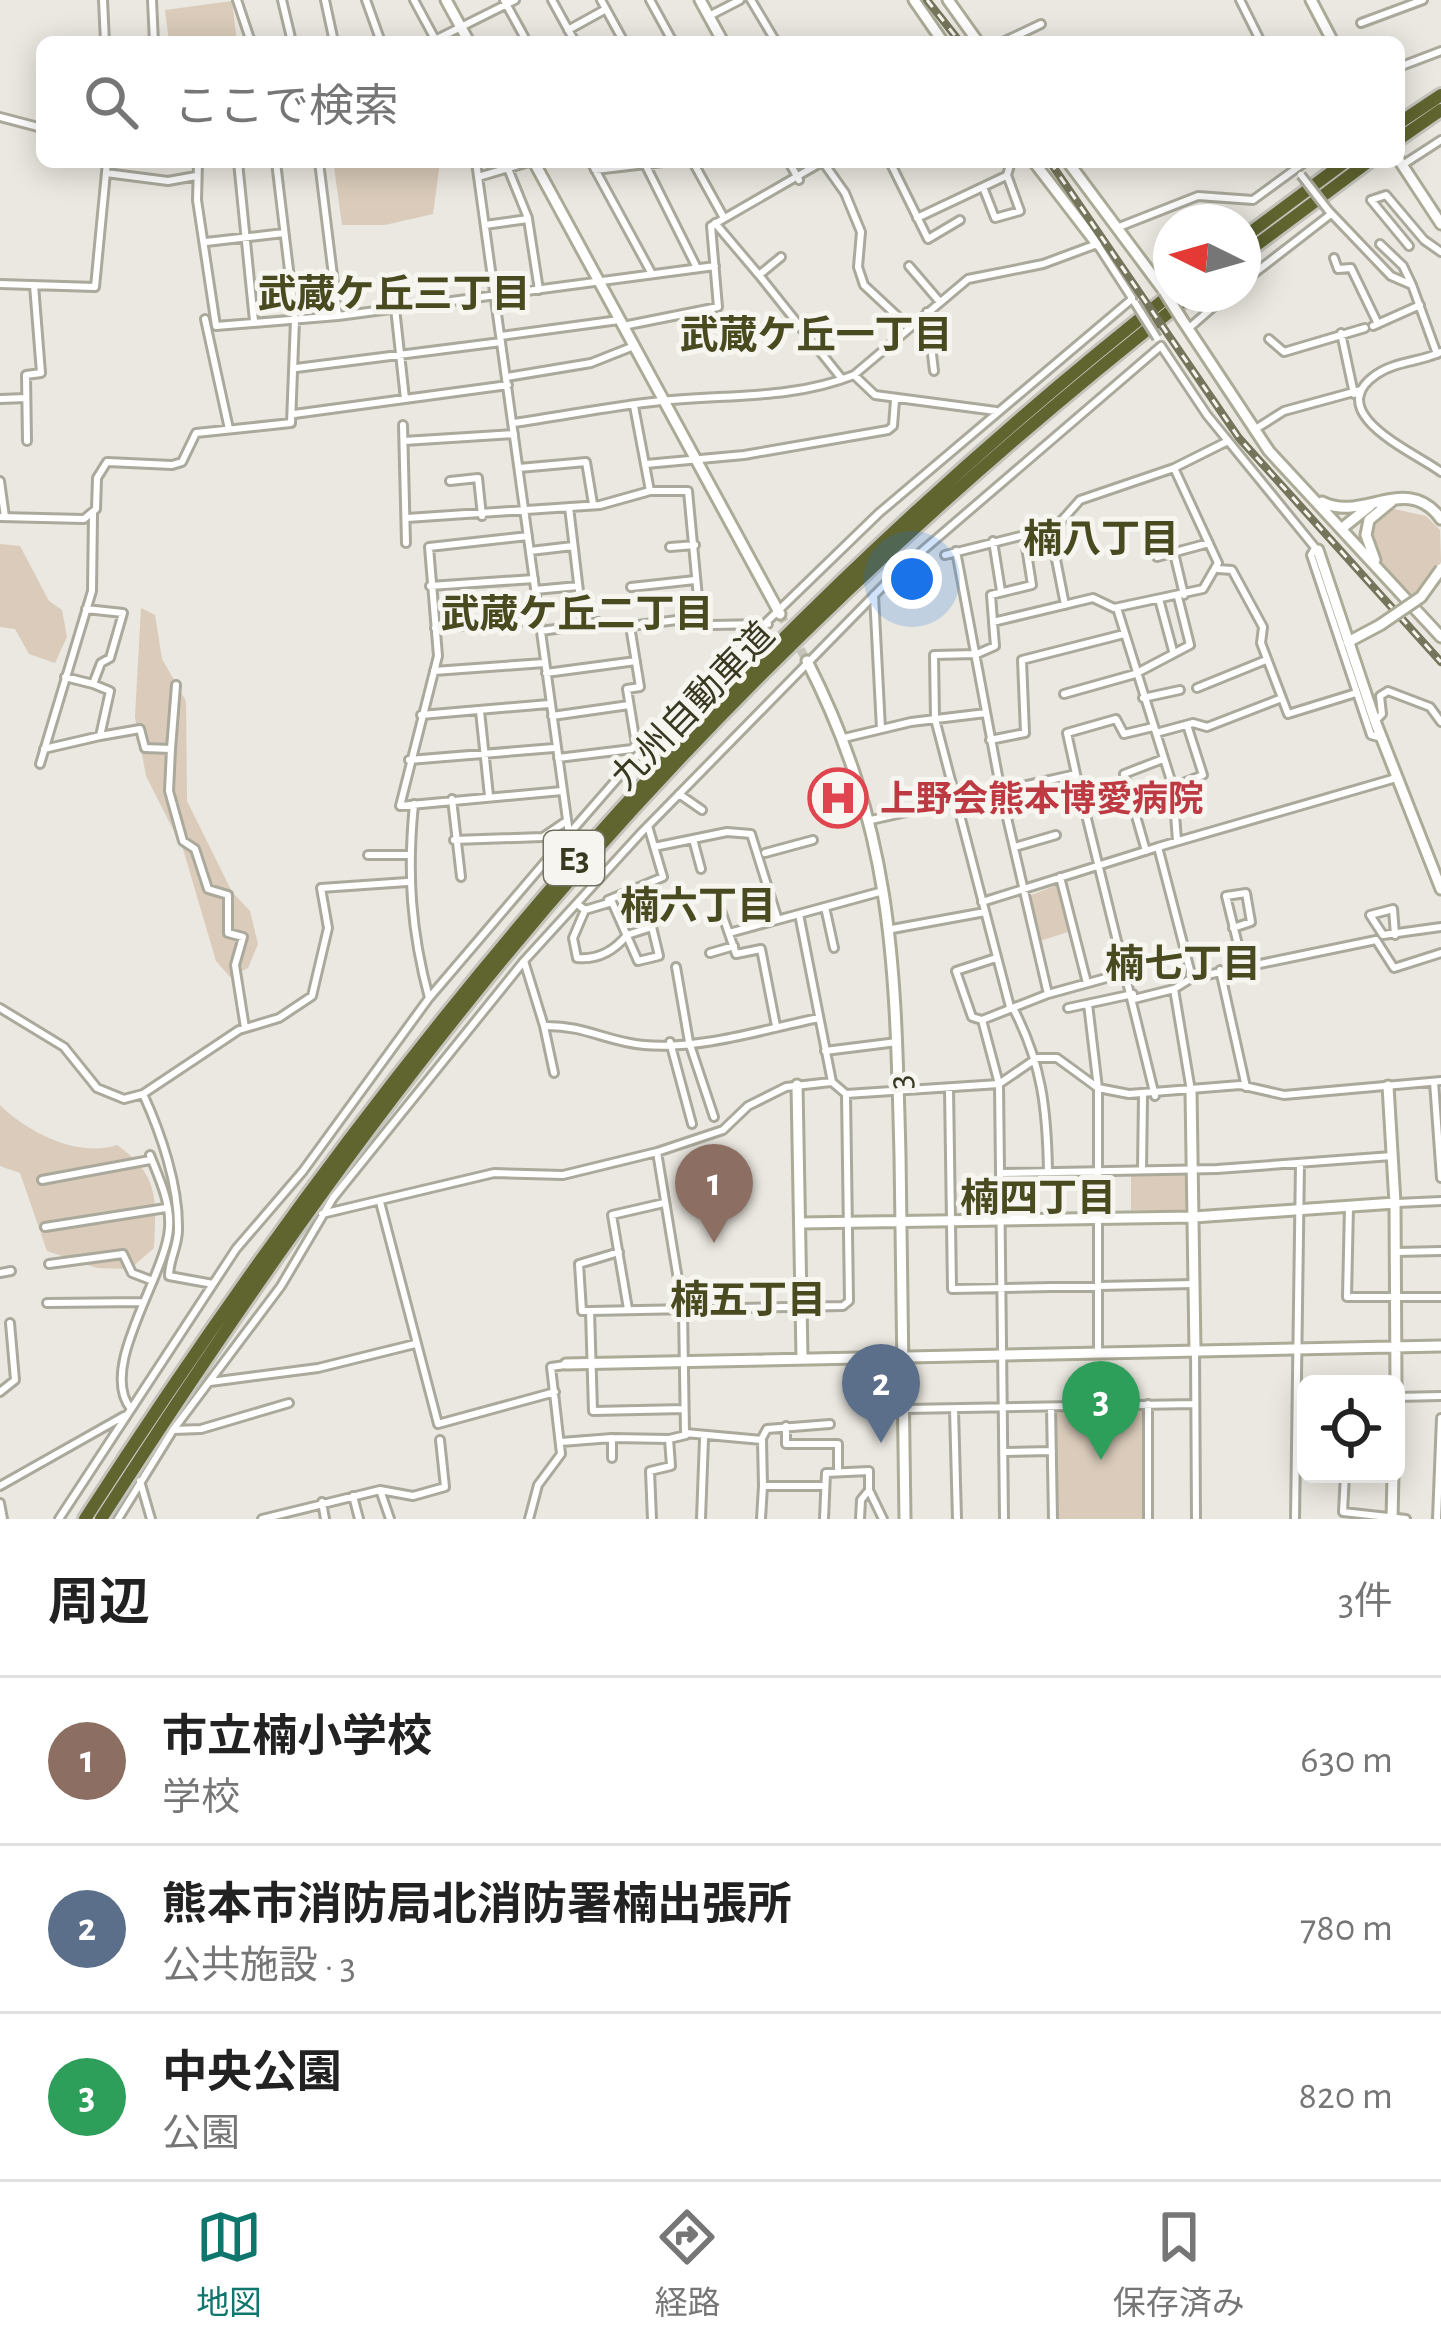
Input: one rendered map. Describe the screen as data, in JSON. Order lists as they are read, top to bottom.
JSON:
{
  "streets": {
    "highway": ["九州自動車道", "E3"],
    "street": ["3"]
  },
  "districts": [
    "武蔵ケ丘三丁目",
    "武蔵ケ丘一丁目",
    "楠八丁目",
    "武蔵ケ丘二丁目",
    "楠六丁目",
    "楠七丁目",
    "楠四丁目",
    "楠五丁目"
  ],
  "places": {
    "hospital": ["上野会熊本博愛病院"]
  },
  "north": "left",
  "page": {
    "search": "ここで検索",
    "pins": ["1", "2", "3"],
    "heading": ["周辺", "3件"],
    "list": [
      {
        "mark": "1",
        "name": "市立楠小学校",
        "note": "学校",
        "value": "630 m"
      },
      {
        "mark": "2",
        "name": "熊本市消防局北消防署楠出張所",
        "note": "公共施設 · 3",
        "value": "780 m"
      },
      {
        "mark": "3",
        "name": "中央公園",
        "note": "公園",
        "value": "820 m"
      }
    ],
    "nav": ["地図", "経路", "保存済み"]
  }
}
